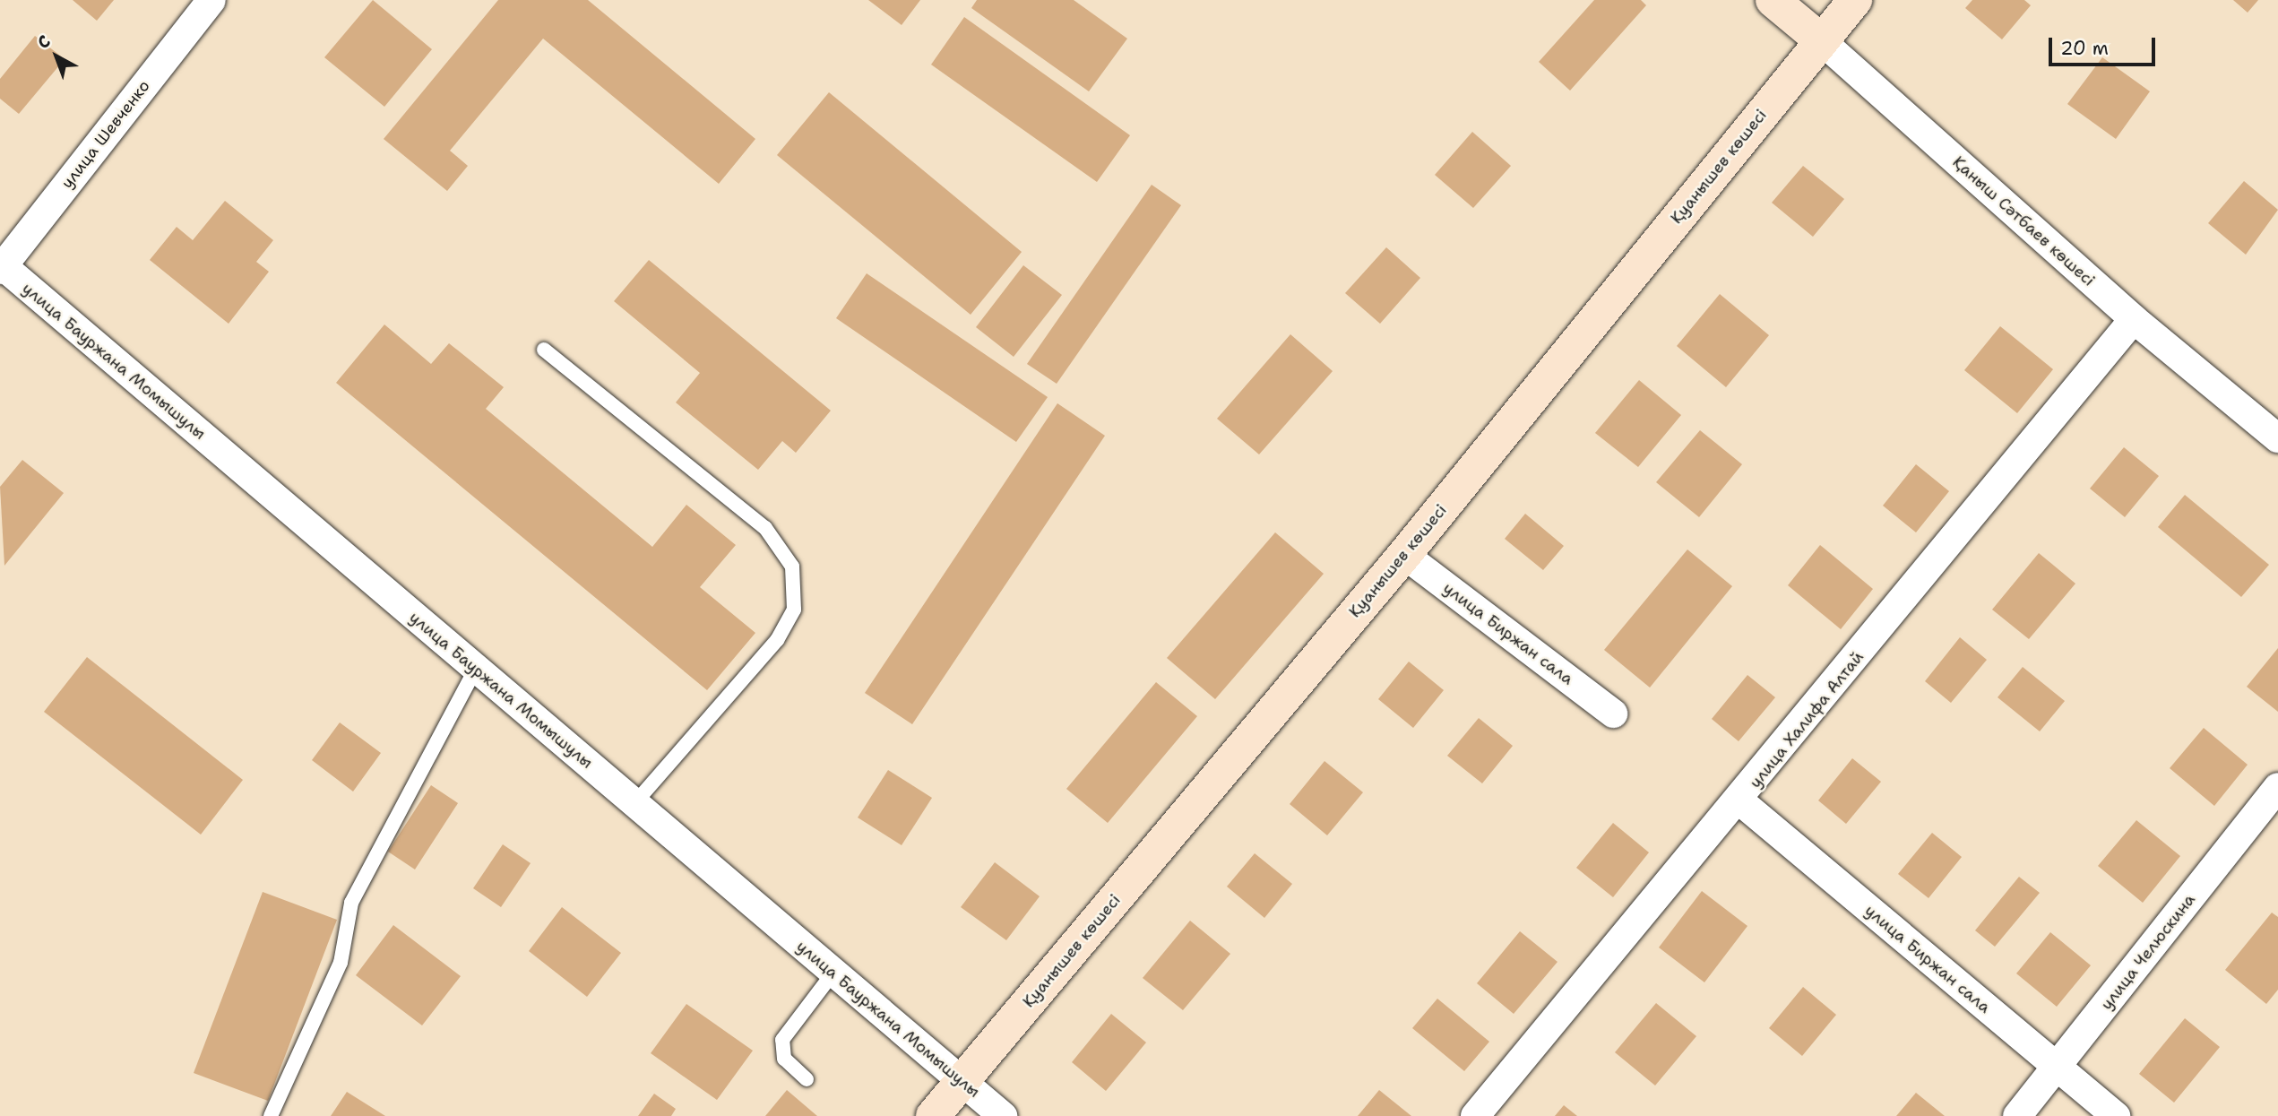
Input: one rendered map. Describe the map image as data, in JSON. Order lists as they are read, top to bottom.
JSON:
{
  "streets": {
    "street": [
      "улица Шевченко",
      "Қуанышев көшесі",
      "Қаныш Сәтбаев көшесі",
      "улица Бауржана Момышулы",
      "улица Биржан сала",
      "улица Халифа Алтай",
      "улица Челюскина"
    ]
  },
  "crossings": [
    ["улица Шевченко", "улица Бауржана Момышулы"],
    ["Қуанышев көшесі", "Қаныш Сәтбаев көшесі"],
    ["Қуанышев көшесі", "улица Бауржана Момышулы"],
    ["Қуанышев көшесі", "улица Биржан сала"],
    ["Қаныш Сәтбаев көшесі", "улица Халифа Алтай"],
    ["улица Биржан сала", "улица Халифа Алтай"],
    ["улица Биржан сала", "улица Челюскина"]
  ],
  "scale_bar": "20 m",
  "north": "top left"
}
